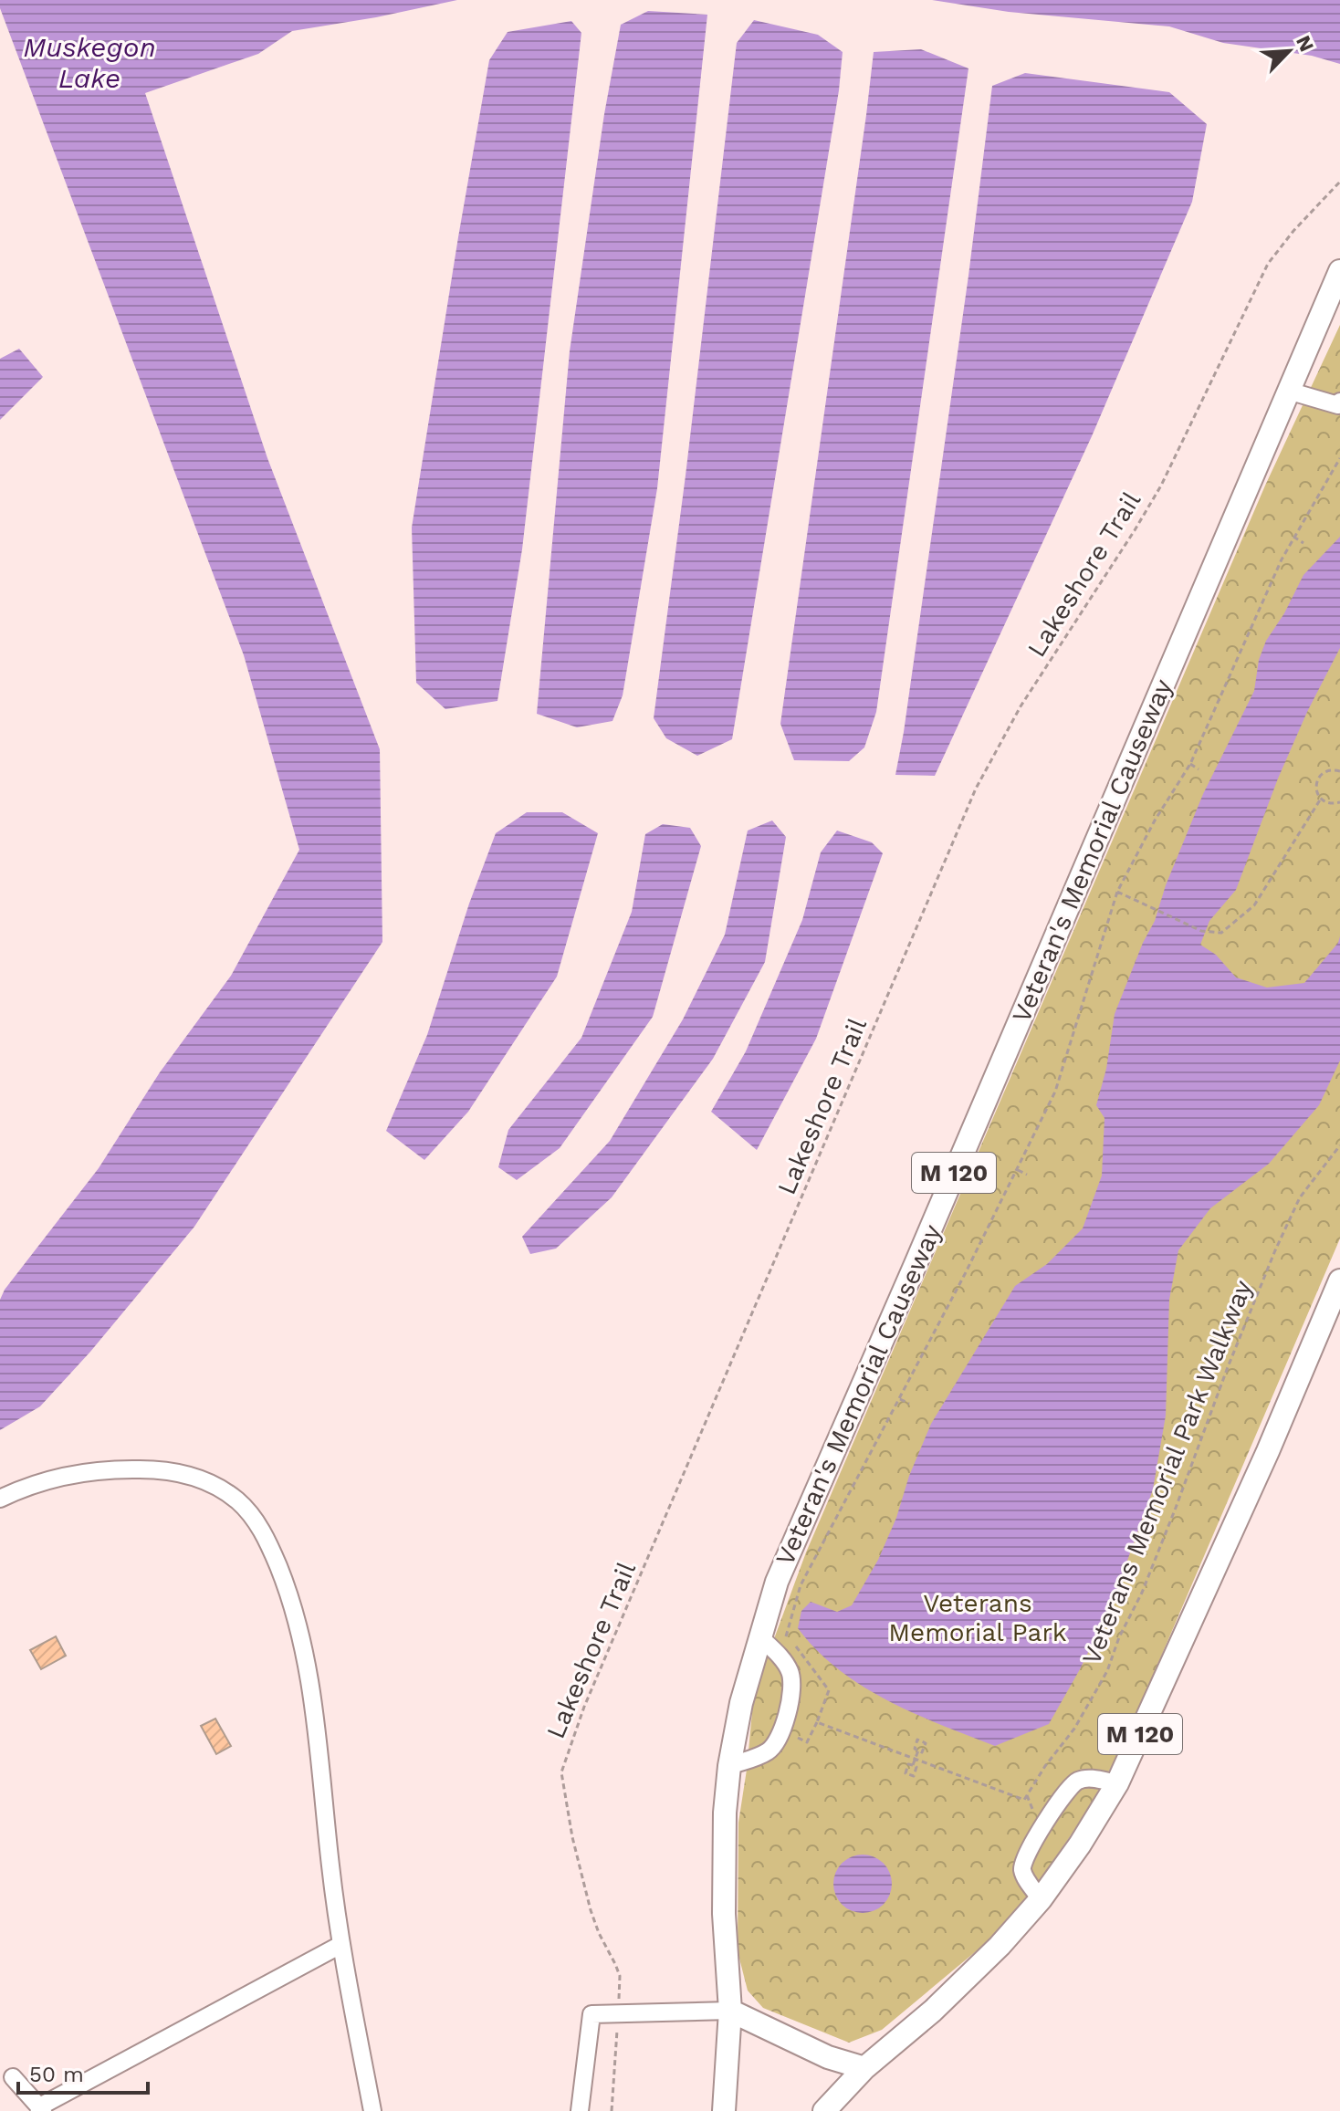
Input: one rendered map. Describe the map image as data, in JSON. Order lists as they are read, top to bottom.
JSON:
{
  "streets": {
    "main road": ["Veteran's Memorial Causeway", "M 120"],
    "path": ["Lakeshore Trail", "Veterans Memorial Park Walkway"]
  },
  "water": ["Muskegon Lake"],
  "parks": ["Veterans Memorial Park"],
  "scale_bar": "50 m",
  "north": "top right"
}
